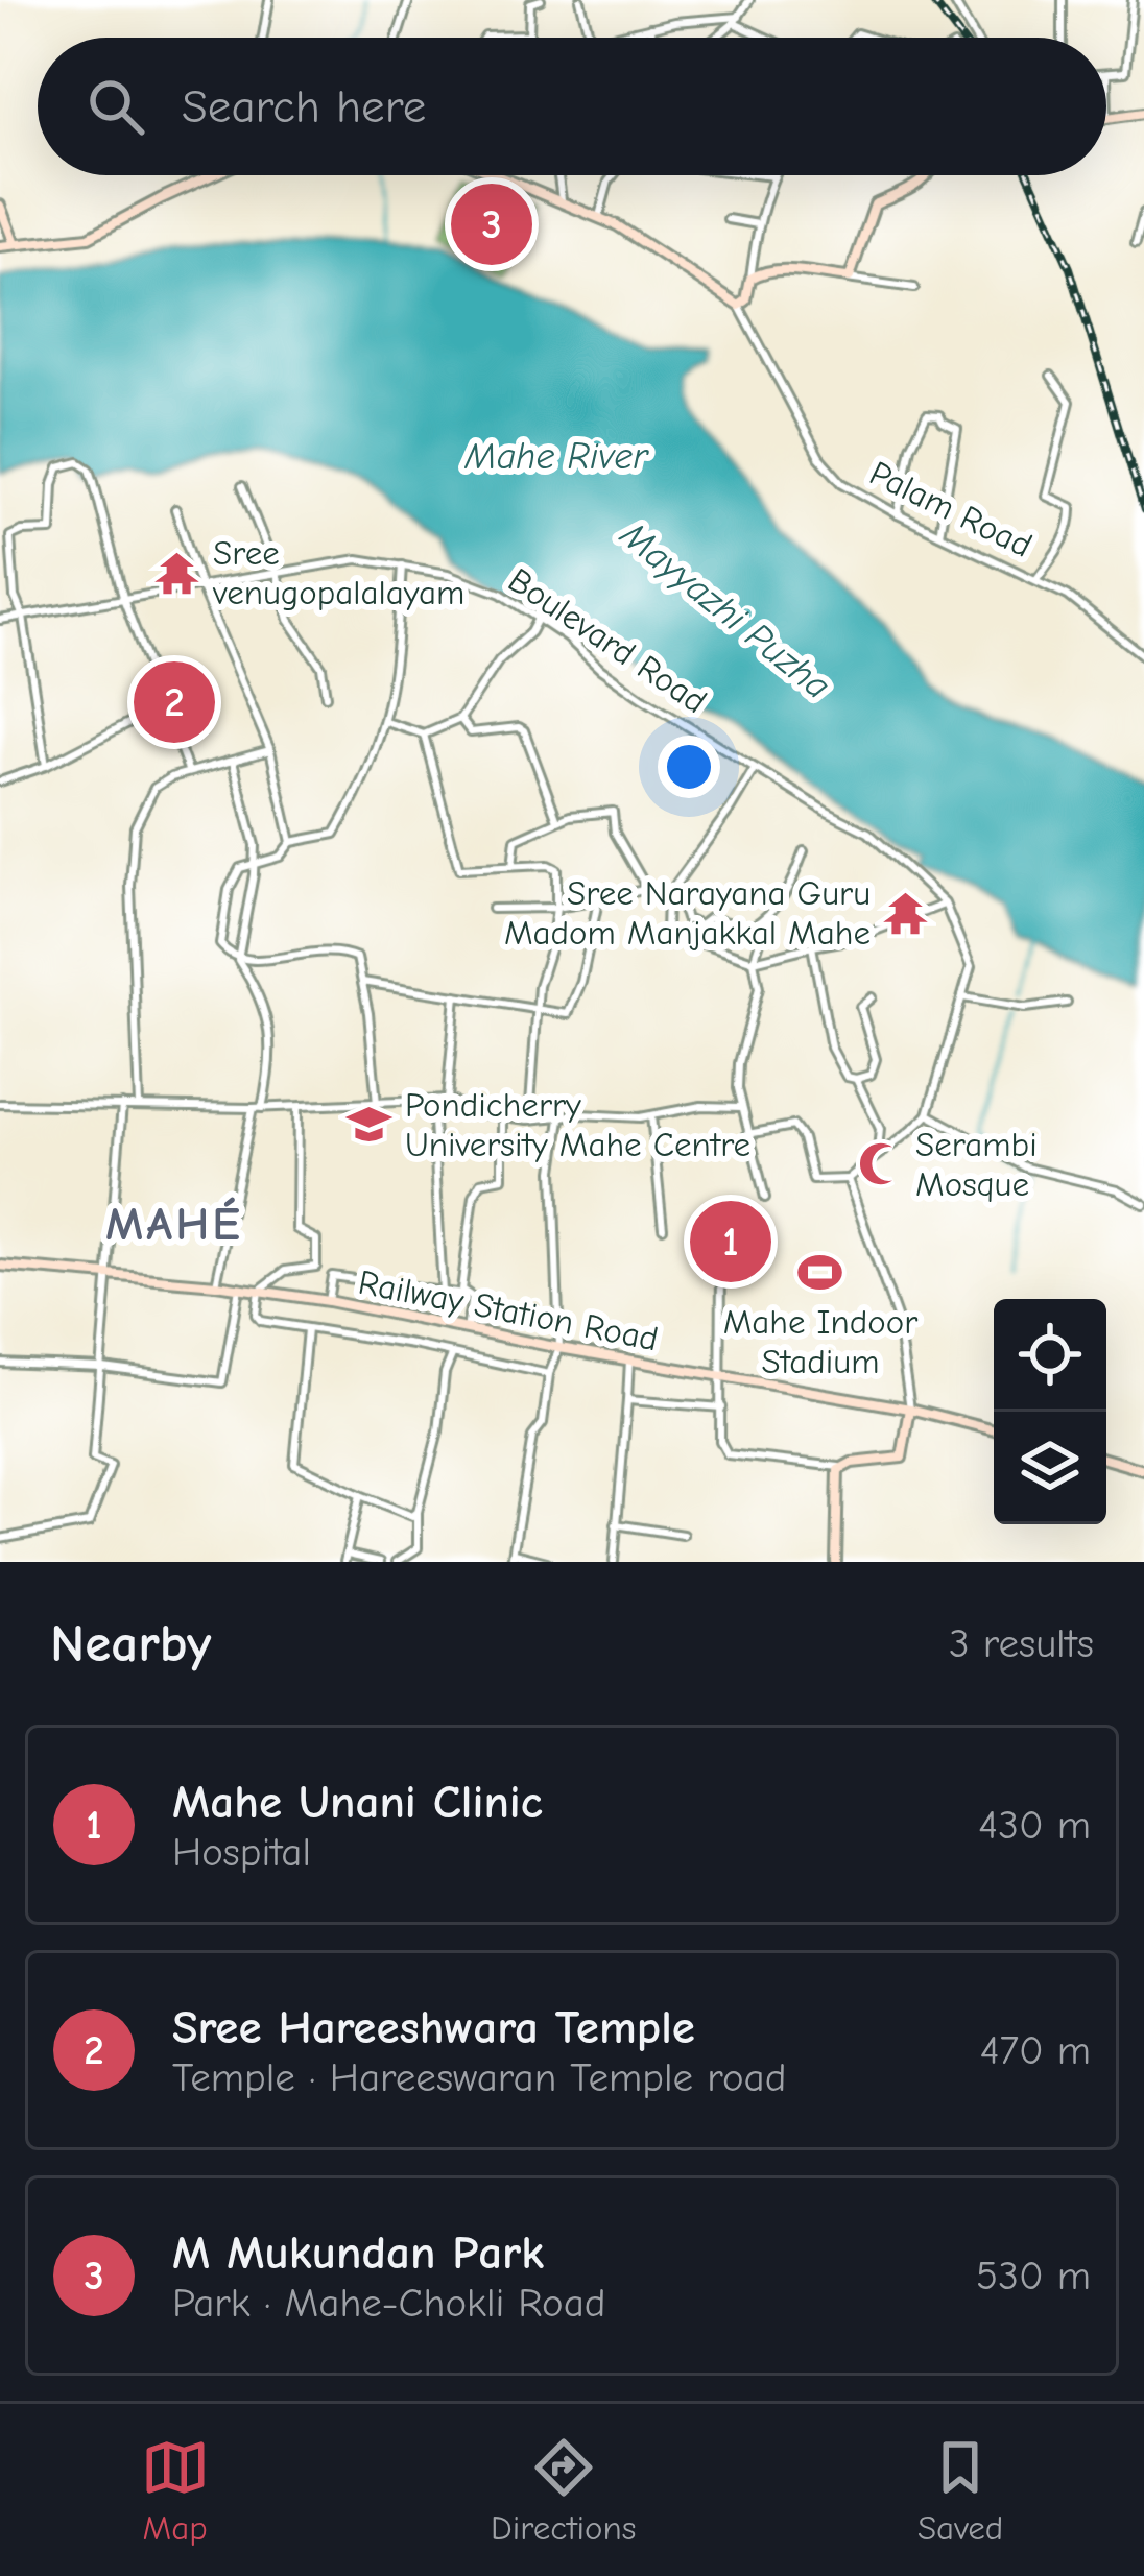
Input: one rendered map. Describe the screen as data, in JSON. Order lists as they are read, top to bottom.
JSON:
{
  "streets": {
    "street": ["Palam Road", "Boulevard Road", "Railway Station Road"]
  },
  "districts": ["MAHÉ"],
  "water": ["Mahe River", "Mayyazhi Puzha"],
  "places": {
    "temple": ["Sree venugopalalayam", "Sree Narayana Guru Madom Manjakkal Mahe"],
    "school or university": ["Pondicherry University Mahe Centre"],
    "mosque": ["Serambi Mosque"],
    "sports": ["Mahe Indoor Stadium"]
  },
  "page": {
    "search": "Search here",
    "pins": ["3", "2", "1"],
    "heading": ["Nearby", "3 results"],
    "list": [
      {
        "mark": "1",
        "name": "Mahe Unani Clinic",
        "note": "Hospital",
        "value": "430 m"
      },
      {
        "mark": "2",
        "name": "Sree Hareeshwara Temple",
        "note": "Temple · Hareeswaran Temple road",
        "value": "470 m"
      },
      {
        "mark": "3",
        "name": "M Mukundan Park",
        "note": "Park · Mahe-Chokli Road",
        "value": "530 m"
      }
    ],
    "nav": ["Map", "Directions", "Saved"]
  }
}
